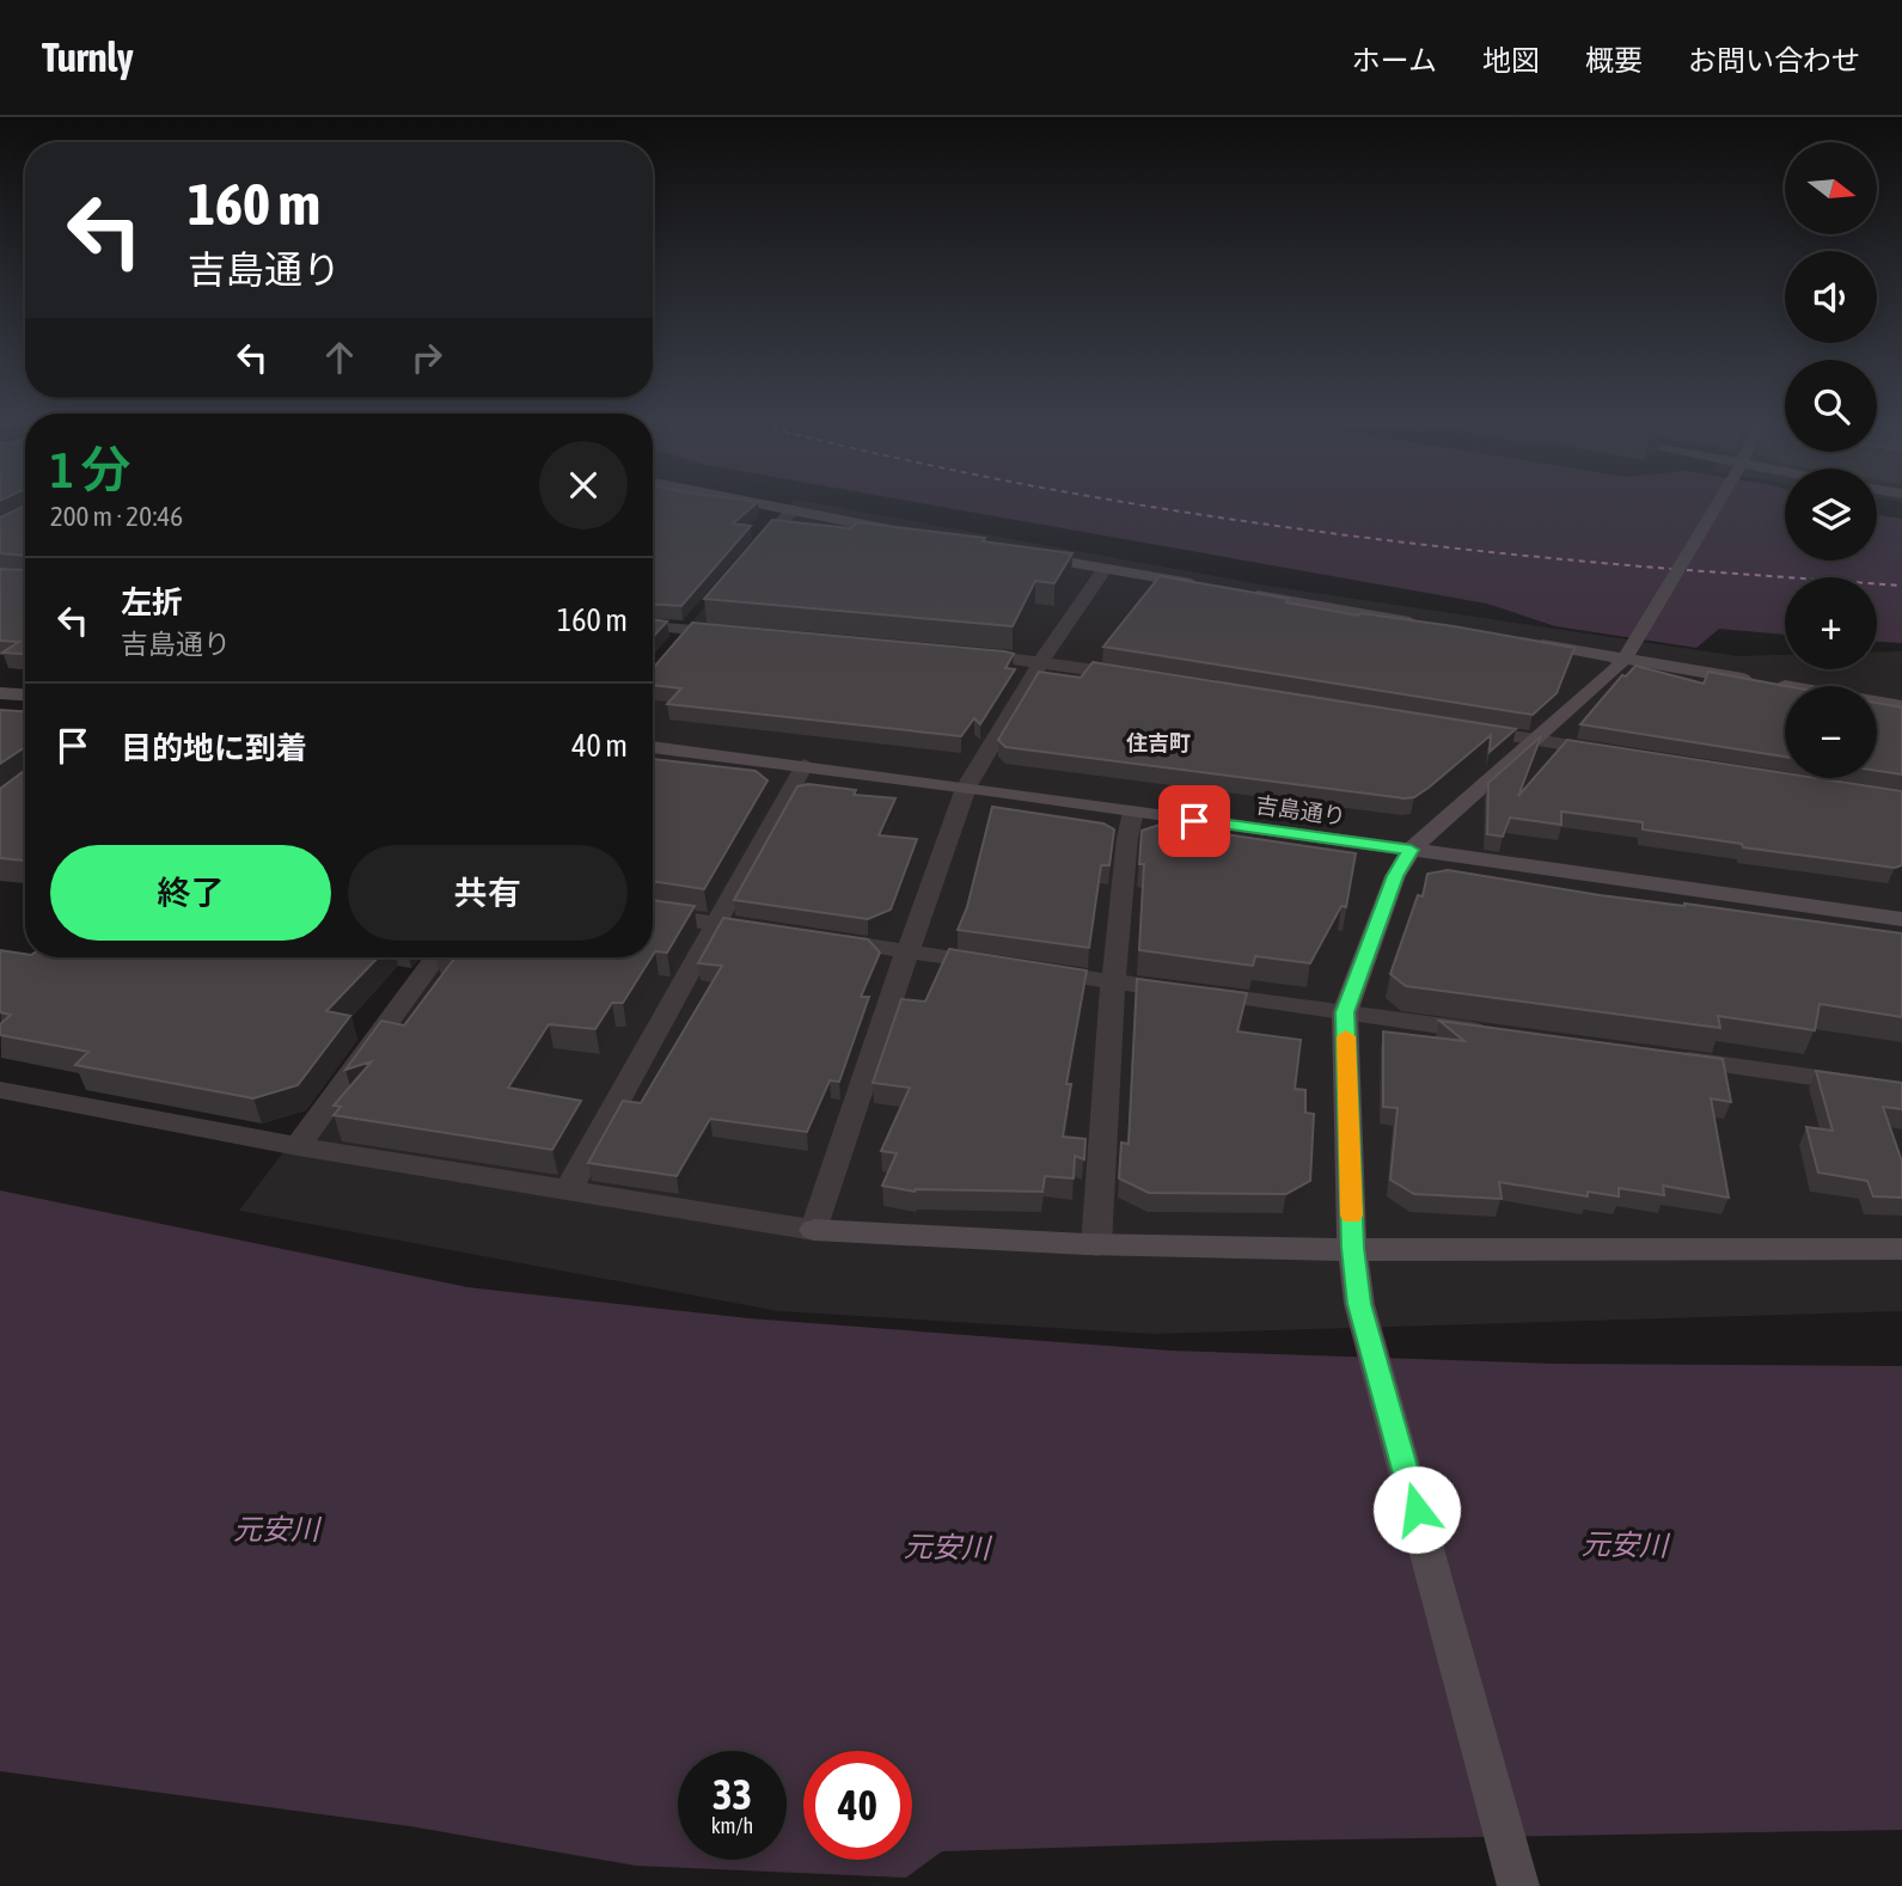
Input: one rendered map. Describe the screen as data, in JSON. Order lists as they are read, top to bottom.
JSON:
{
  "streets": {
    "street": ["吉島通り"]
  },
  "districts": ["住吉町"],
  "water": ["元安川"],
  "north": "right",
  "page": {
    "header": "Turnly",
    "nav": [
      "ホーム",
      "地図",
      "概要",
      "お問い合わせ"
    ],
    "map_buttons": ["+", "−"],
    "turn": ["160 m", "吉島通り"],
    "heading": ["1 分", "200 m · 20:46"],
    "list": [
      {
        "name": "左折",
        "note": "吉島通り",
        "value": "160 m"
      },
      {
        "name": "目的地に到着",
        "value": "40 m"
      }
    ],
    "buttons": ["終了", "共有"],
    "speed": "33 km/h",
    "limit": "40"
  }
}
